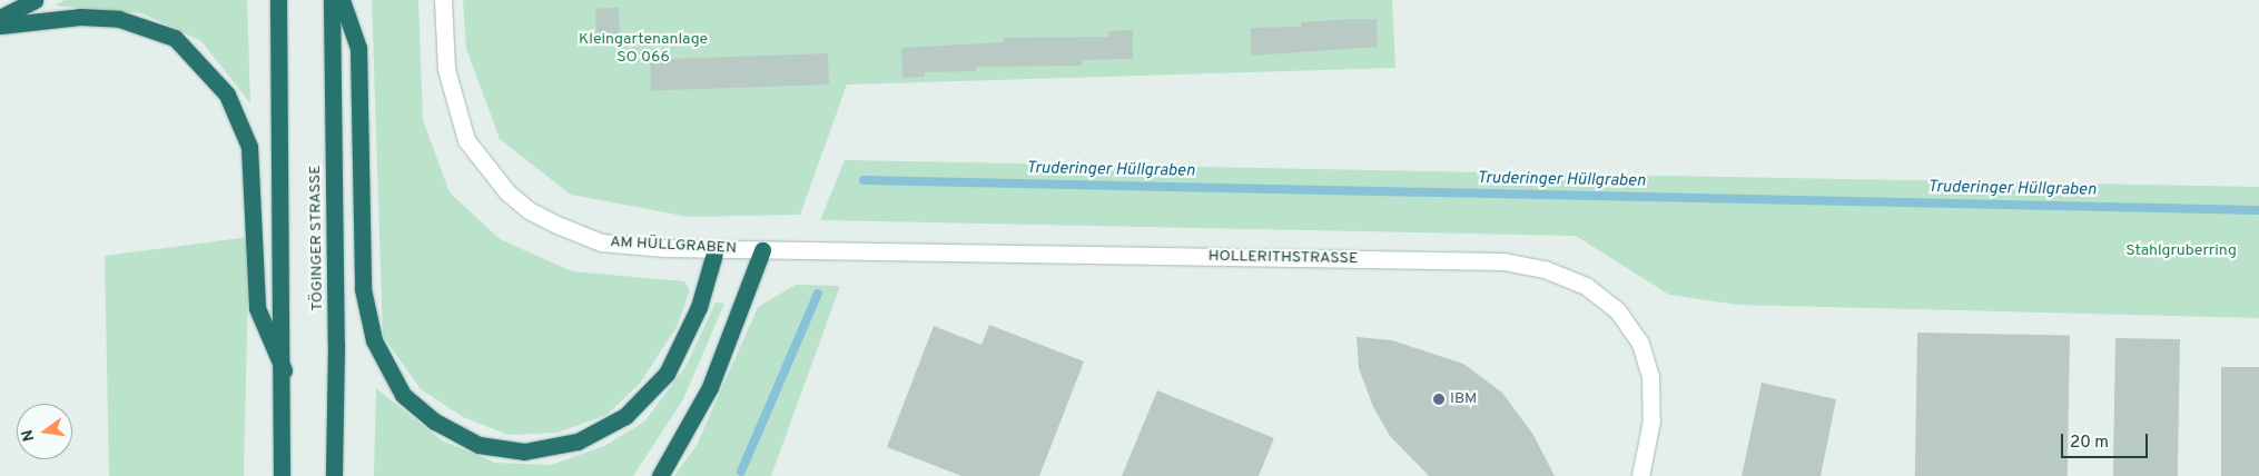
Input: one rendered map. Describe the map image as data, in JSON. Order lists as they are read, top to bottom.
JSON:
{
  "streets": {
    "highway": ["TÖGINGER STRASSE"],
    "main road": ["AM HÜLLGRABEN", "HOLLERITHSTRASSE"]
  },
  "crossings": [
    ["AM HÜLLGRABEN", "HOLLERITHSTRASSE"]
  ],
  "water": ["Truderinger Hüllgraben"],
  "parks": ["Kleingartenanlage SO 066", "Stahlgruberring"],
  "places": ["IBM"],
  "scale_bar": "20 m",
  "north": "left"
}
